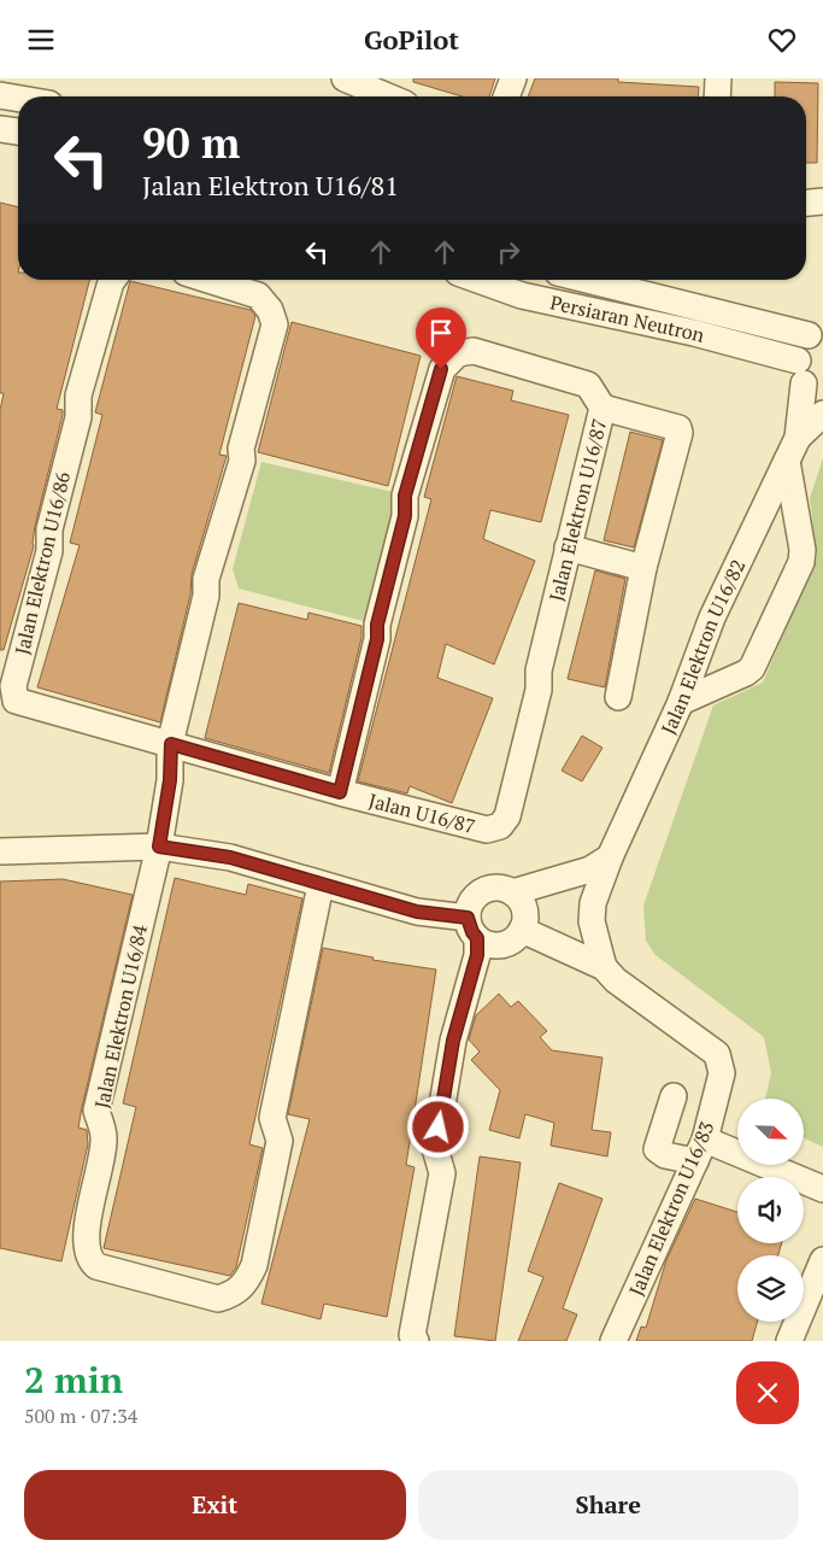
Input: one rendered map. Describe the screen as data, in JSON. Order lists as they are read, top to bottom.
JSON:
{
  "streets": {
    "street": [
      "Persiaran Neutron",
      "Jalan Elektron U16/87",
      "Jalan Elektron U16/86",
      "Jalan Elektron U16/82",
      "Jalan U16/87",
      "Jalan Elektron U16/84",
      "Jalan Elektron U16/83"
    ]
  },
  "crossings": [
    ["Jalan Elektron U16/87", "Jalan U16/87"],
    ["Jalan Elektron U16/86", "Jalan U16/87"],
    ["Jalan Elektron U16/82", "Jalan Elektron U16/83"]
  ],
  "north": "bottom right",
  "page": {
    "header": "GoPilot",
    "turn": ["90 m", "Jalan Elektron U16/81"],
    "heading": ["2 min", "500 m · 07:34"],
    "buttons": ["Exit", "Share"]
  }
}
